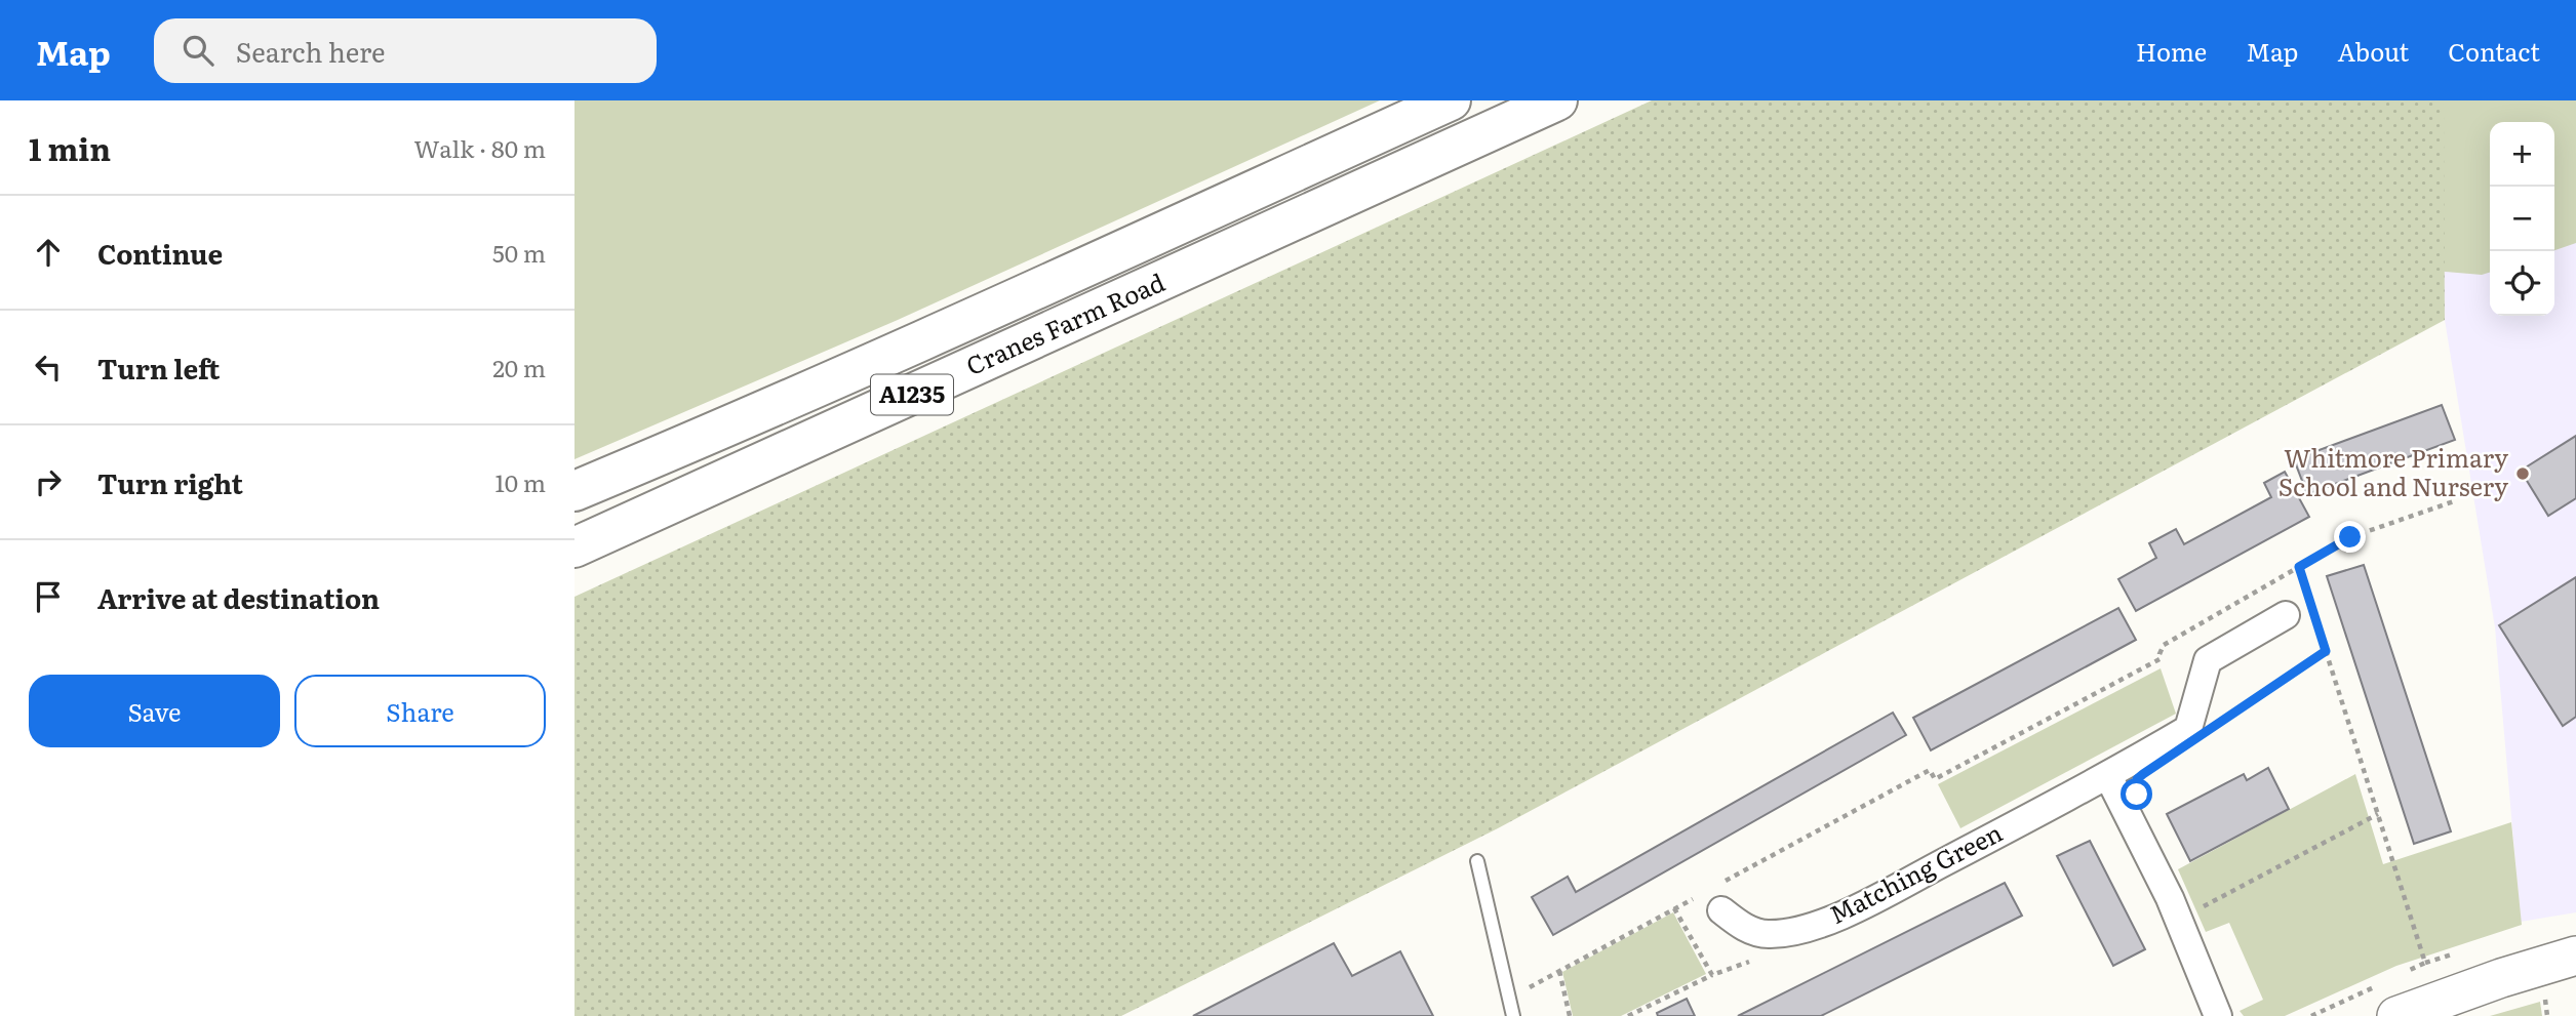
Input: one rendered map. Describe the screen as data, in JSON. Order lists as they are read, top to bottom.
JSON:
{
  "streets": {
    "main road": ["Cranes Farm Road", "A1235"],
    "street": ["Matching Green"]
  },
  "places": ["Whitmore Primary School and Nursery"],
  "page": {
    "header": "Map",
    "search": "Search here",
    "nav": [
      "Home",
      "Map",
      "About",
      "Contact"
    ],
    "heading": ["1 min", "Walk · 80 m"],
    "map_buttons": ["+", "−"],
    "list": [
      ["Continue", "50 m"],
      ["Turn left", "20 m"],
      ["Turn right", "10 m"],
      "Arrive at destination"
    ],
    "buttons": ["Save", "Share"]
  }
}
